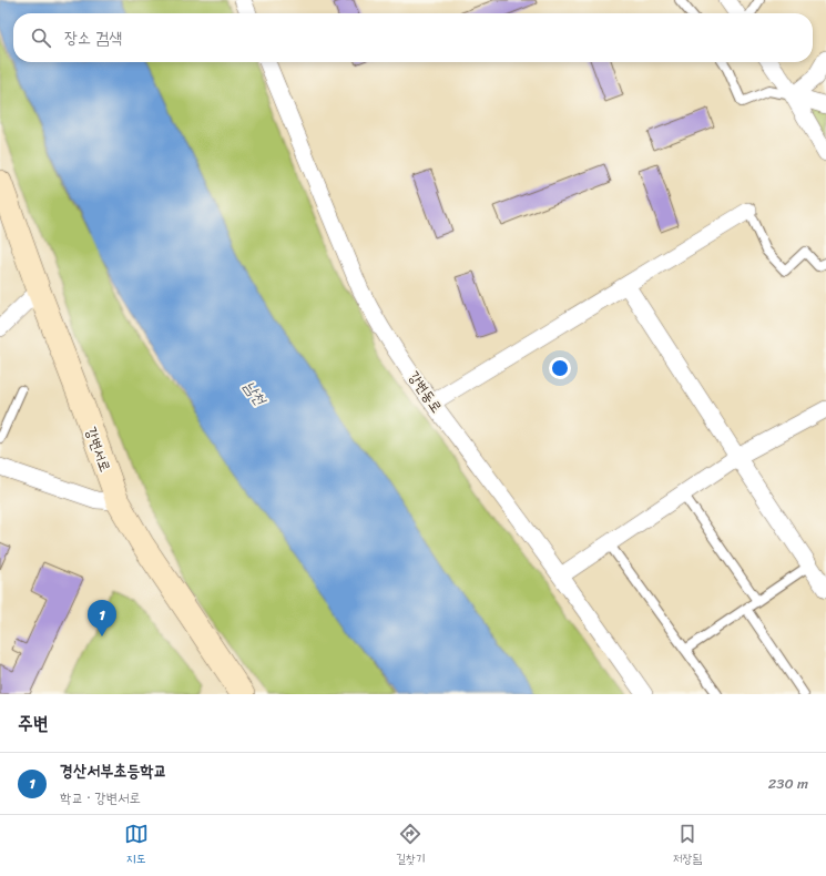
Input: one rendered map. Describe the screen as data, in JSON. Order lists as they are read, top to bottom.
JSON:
{
  "streets": {
    "street": ["강변동로", "강변서로"]
  },
  "water": ["남천"],
  "page": {
    "search": "장소 검색",
    "pins": "1",
    "heading": "주변",
    "list": [
      {
        "mark": "1",
        "name": "경산서부초등학교",
        "note": "학교 · 강변서로",
        "value": "230 m"
      }
    ],
    "nav": ["지도", "길찾기", "저장됨"]
  }
}
